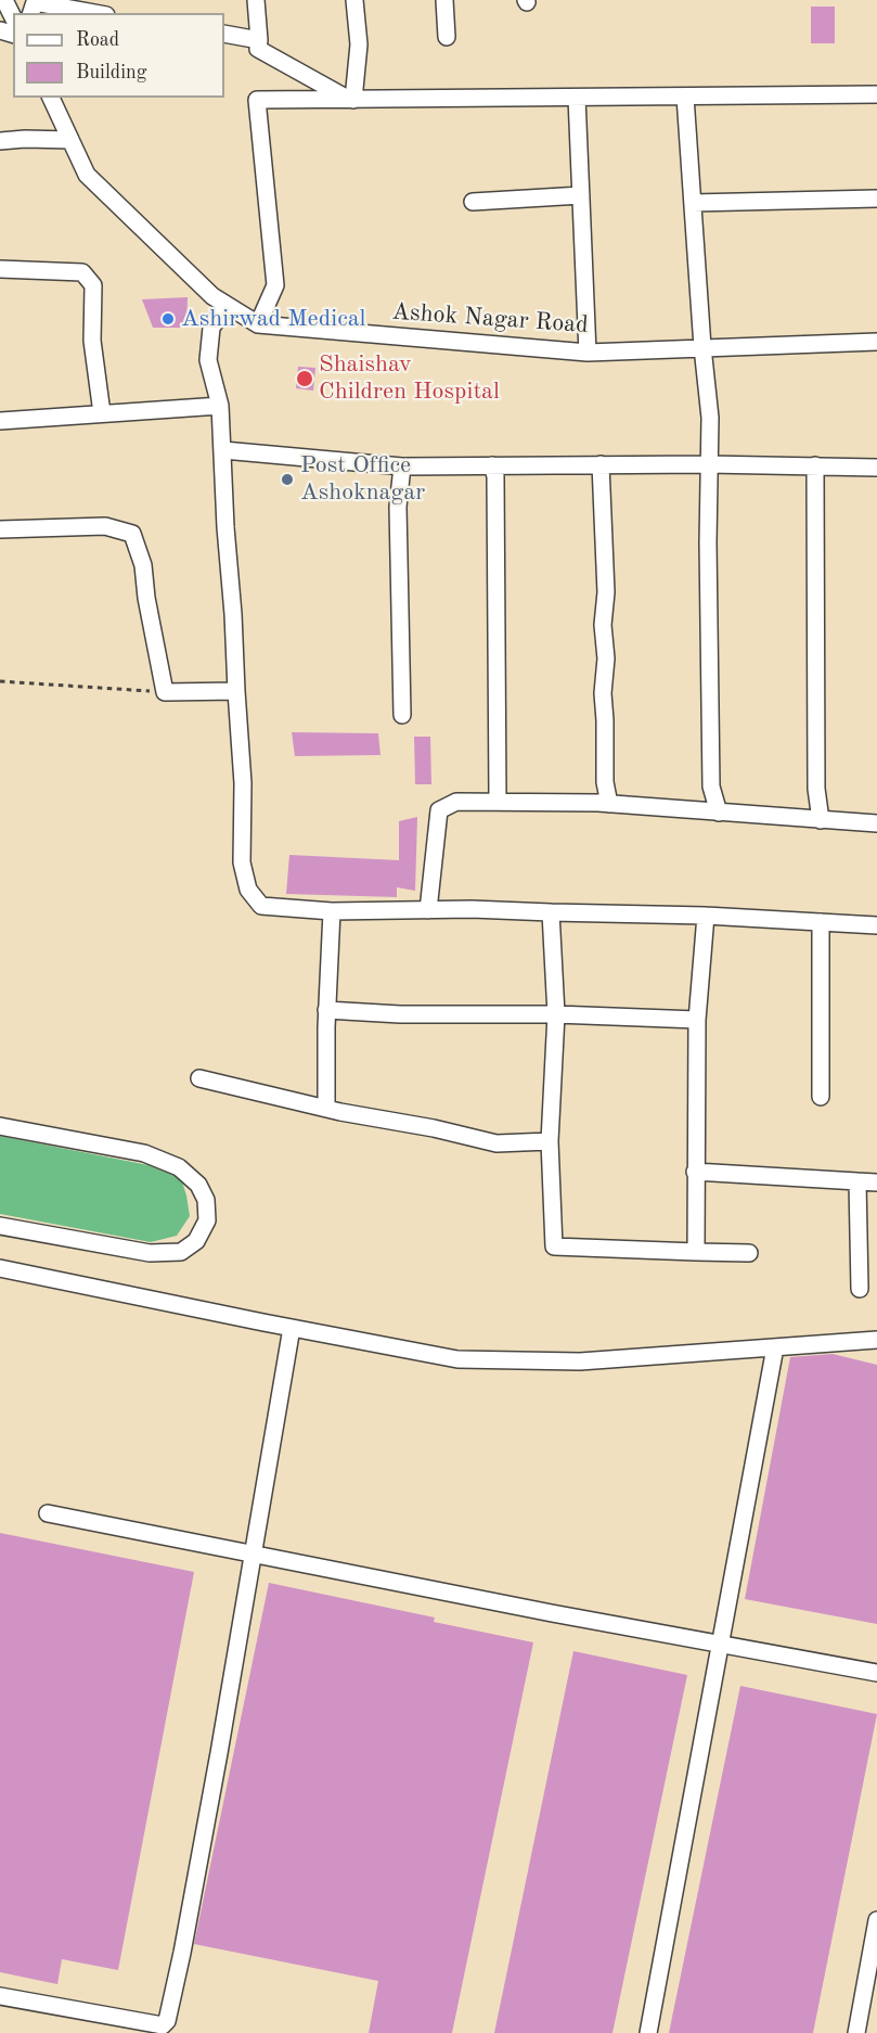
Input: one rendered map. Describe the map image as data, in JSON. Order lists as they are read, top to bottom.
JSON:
{
  "streets": {
    "street": ["Ashok Nagar Road"]
  },
  "places": ["Ashirwad Medical", "Shaishav Children Hospital", "Post Office Ashoknagar"],
  "legend": ["Road", "Building"]
}
